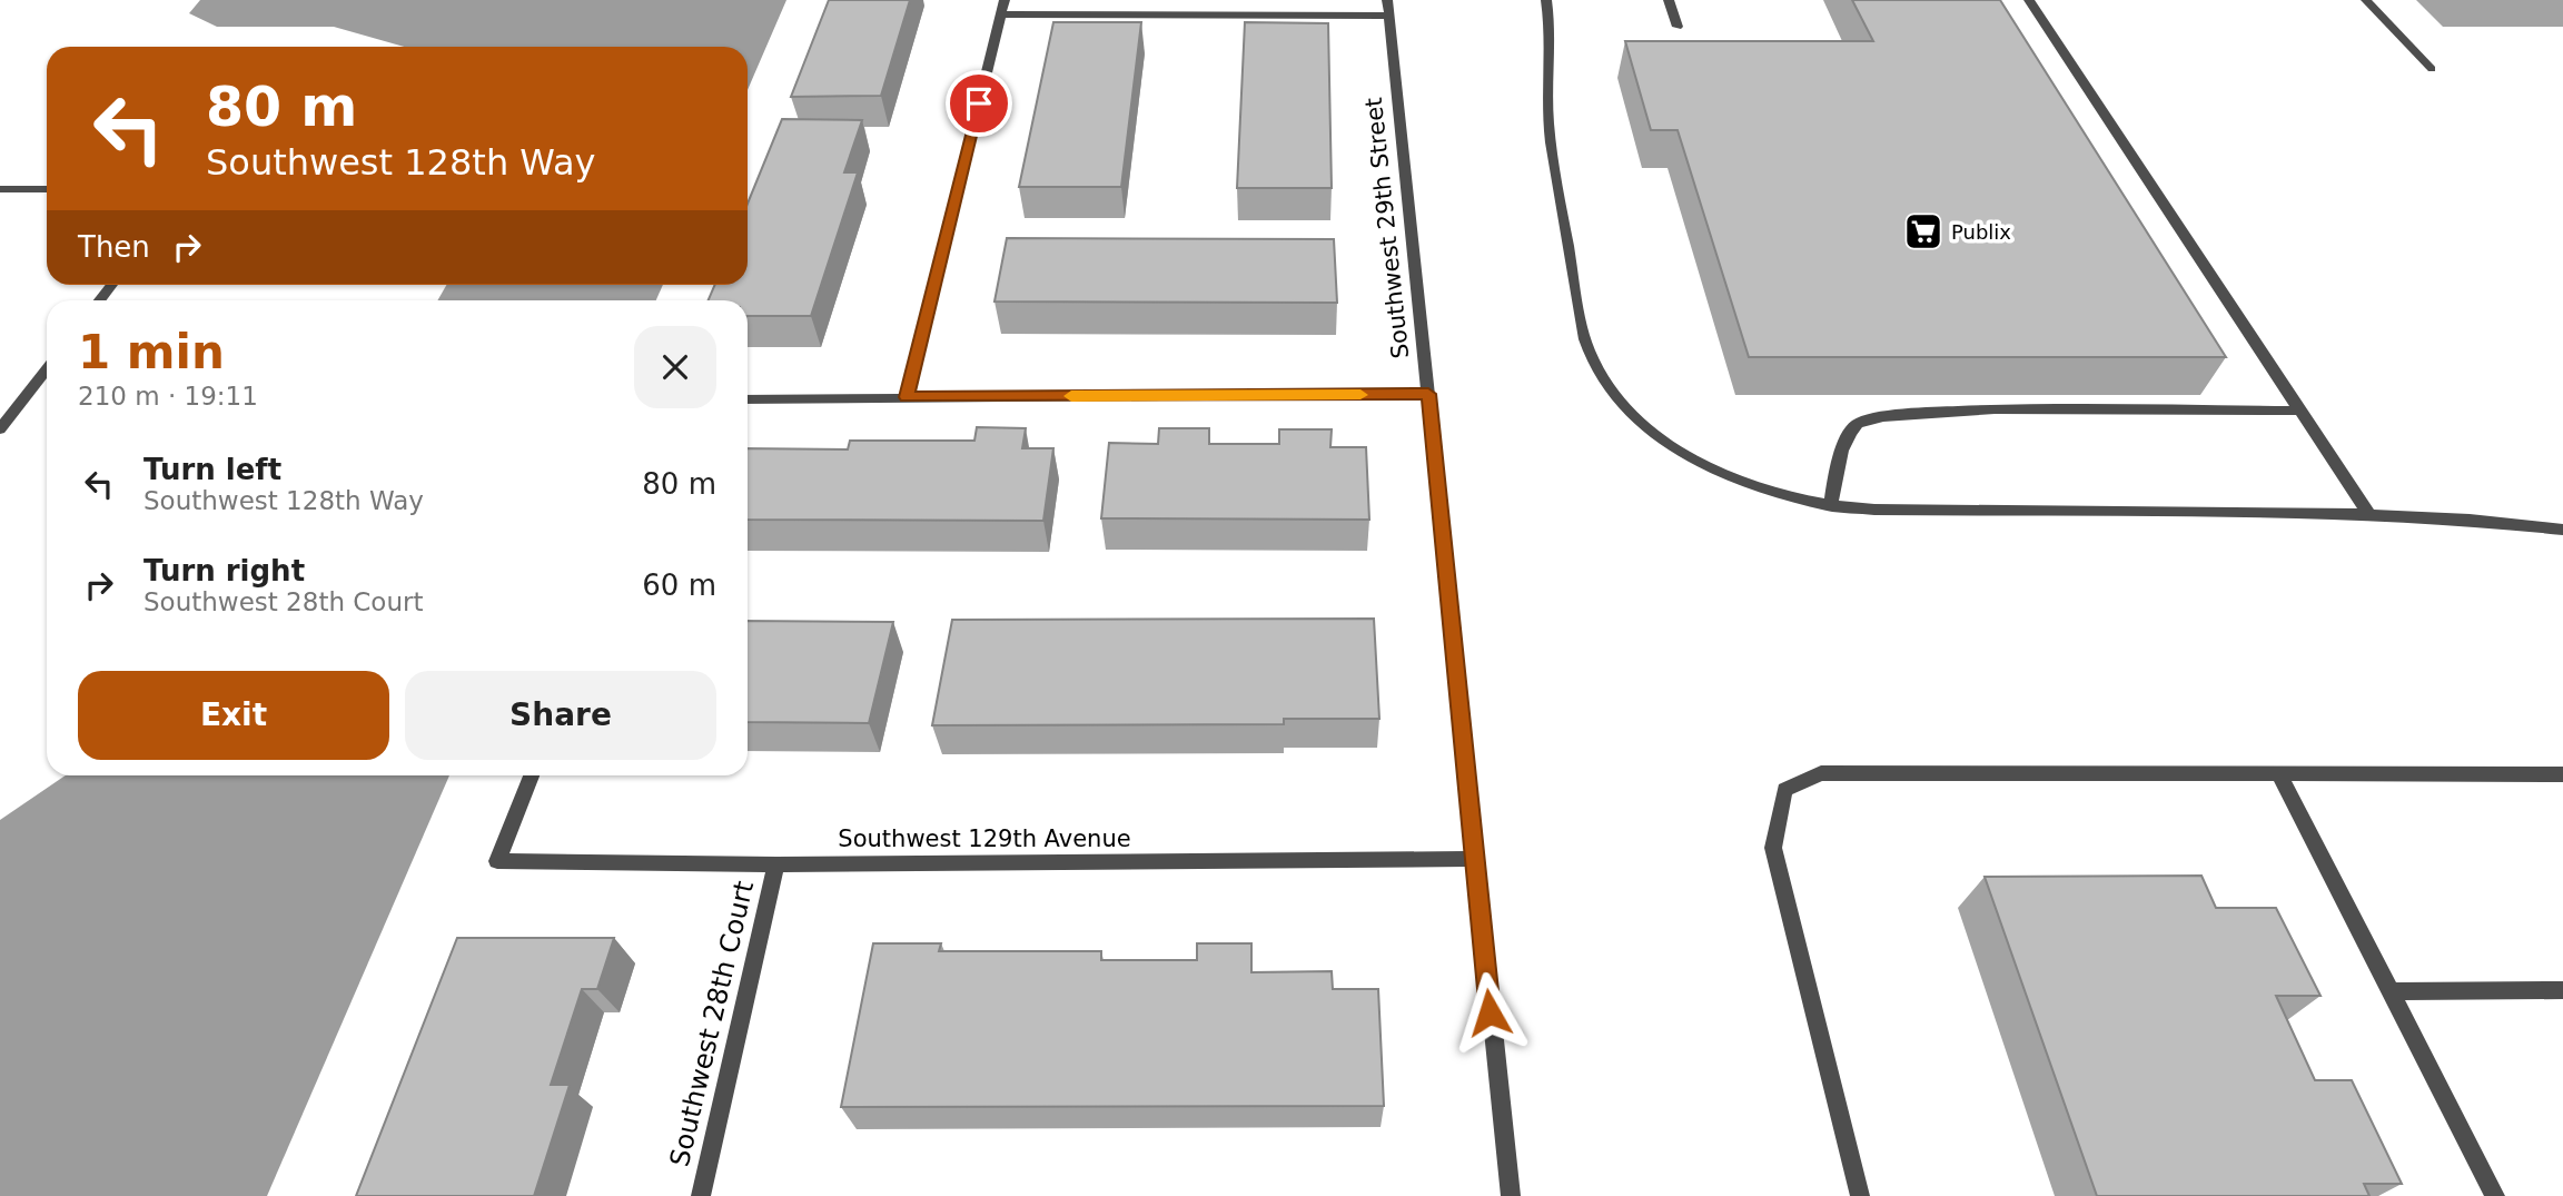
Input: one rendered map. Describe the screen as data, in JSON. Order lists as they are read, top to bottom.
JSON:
{
  "streets": {
    "street": ["Southwest 29th Street", "Southwest 129th Avenue", "Southwest 28th Court"]
  },
  "crossings": [
    ["Southwest 29th Street", "Southwest 129th Avenue"],
    ["Southwest 129th Avenue", "Southwest 28th Court"]
  ],
  "places": {
    "supermarket": ["Publix"]
  },
  "page": {
    "turn": ["80 m", "Southwest 128th Way"],
    "then": "Then",
    "heading": ["1 min", "210 m · 19:11"],
    "list": [
      {
        "name": "Turn left",
        "note": "Southwest 128th Way",
        "value": "80 m"
      },
      {
        "name": "Turn right",
        "note": "Southwest 28th Court",
        "value": "60 m"
      }
    ],
    "buttons": ["Exit", "Share"]
  }
}
